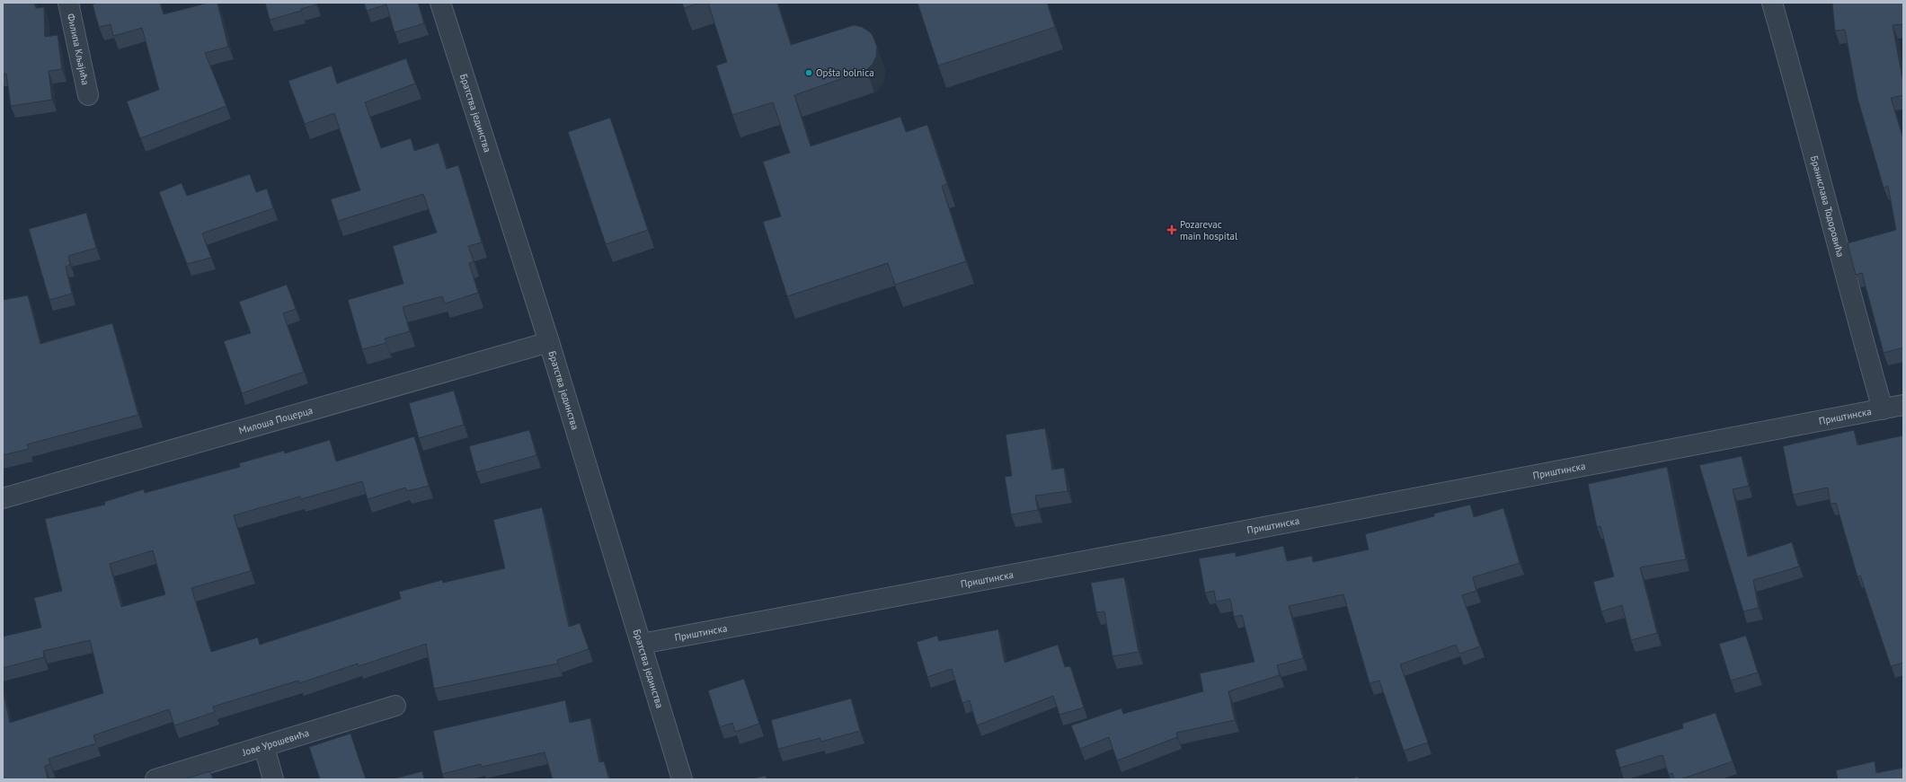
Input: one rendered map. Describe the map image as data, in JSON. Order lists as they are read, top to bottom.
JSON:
{
  "streets": {
    "street": [
      "Филипа Кљајића",
      "Братства јединства",
      "Бранислава Тодоровића",
      "Приштинска",
      "Милоша Поцерца",
      "Јове Урошевића"
    ]
  },
  "crossings": [
    ["Братства јединства", "Приштинска"],
    ["Братства јединства", "Милоша Поцерца"],
    ["Бранислава Тодоровића", "Приштинска"]
  ],
  "places": {
    "other": ["Opšta bolnica"],
    "health": ["Pozarevac main hospital"]
  }
}
